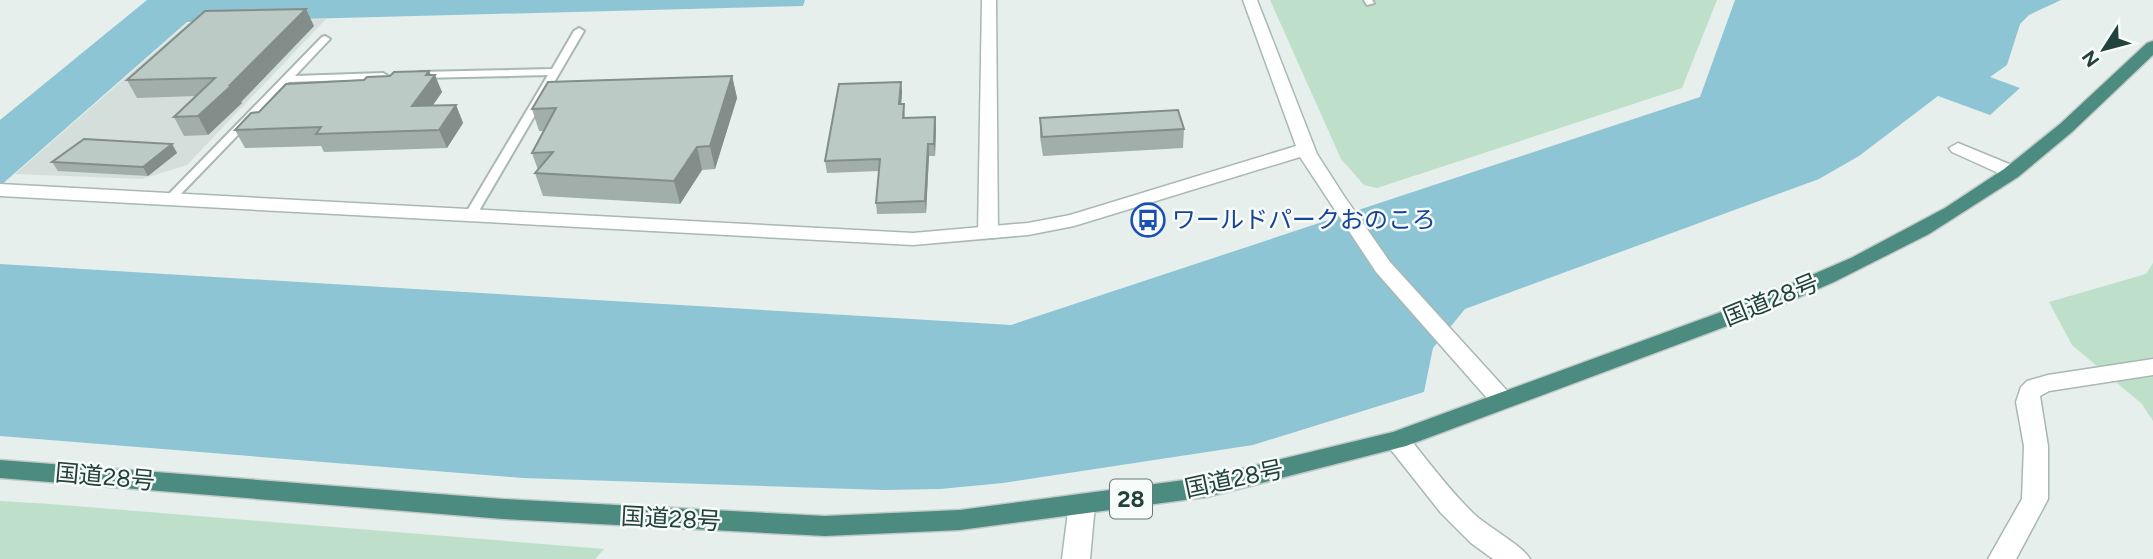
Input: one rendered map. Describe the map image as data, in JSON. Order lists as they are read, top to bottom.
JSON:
{
  "streets": {
    "highway": ["国道28号", "28"]
  },
  "places": {
    "bus stop": ["ワールドパークおのころ"]
  },
  "north": "bottom left"
}
